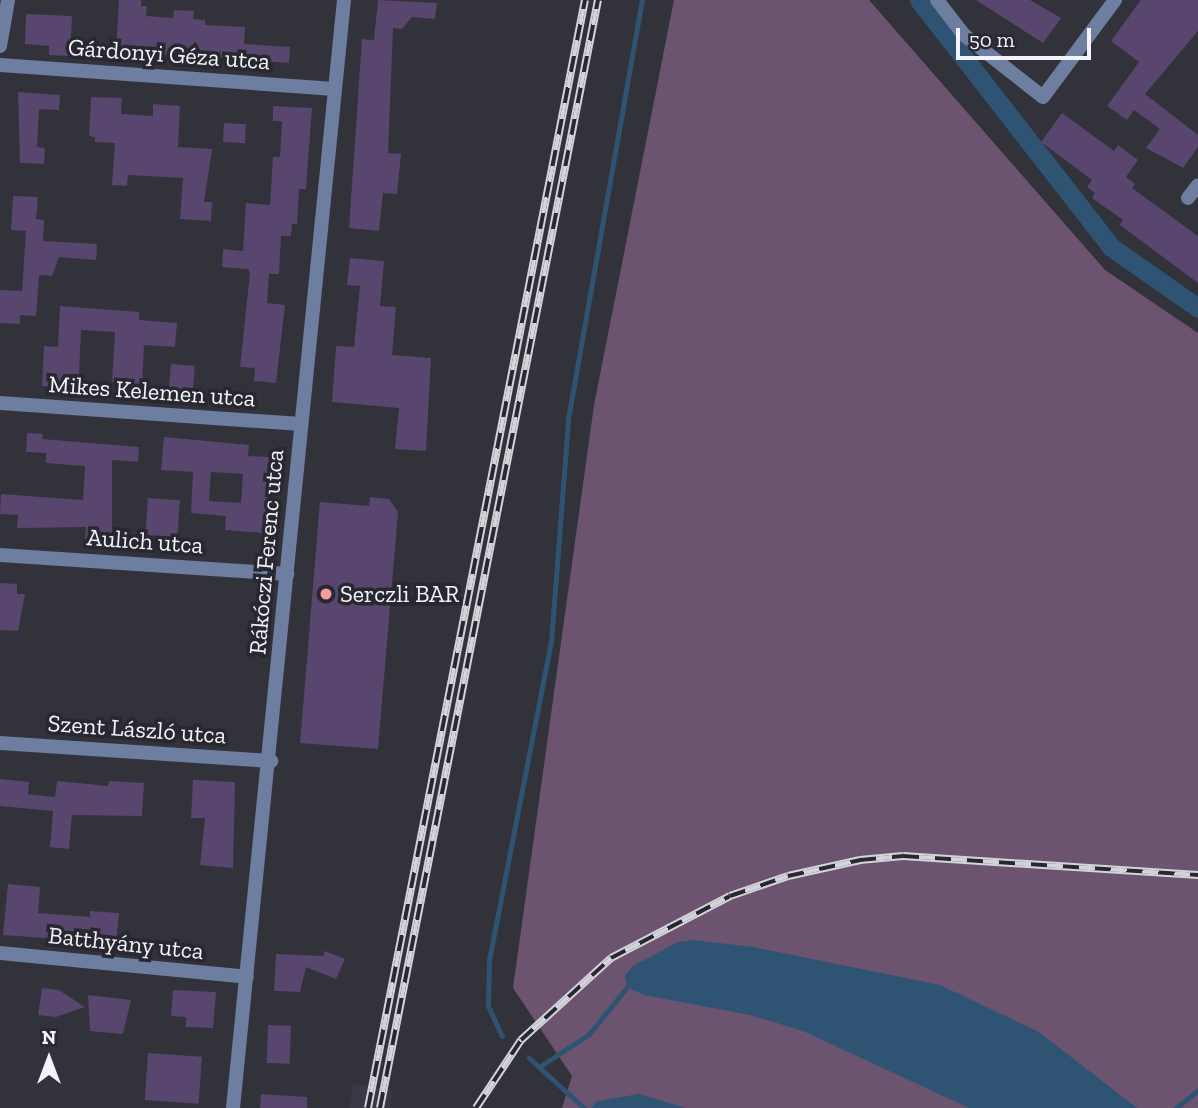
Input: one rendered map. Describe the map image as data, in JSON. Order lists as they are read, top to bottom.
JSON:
{
  "streets": {
    "street": [
      "Gárdonyi Géza utca",
      "Mikes Kelemen utca",
      "Aulich utca",
      "Rákóczi Ferenc utca",
      "Szent László utca",
      "Batthyány utca"
    ]
  },
  "crossings": [
    ["Gárdonyi Géza utca", "Rákóczi Ferenc utca"],
    ["Mikes Kelemen utca", "Rákóczi Ferenc utca"],
    ["Aulich utca", "Rákóczi Ferenc utca"],
    ["Rákóczi Ferenc utca", "Szent László utca"],
    ["Rákóczi Ferenc utca", "Batthyány utca"]
  ],
  "places": ["Serczli BAR"],
  "scale_bar": "50 m",
  "north": "top"
}
